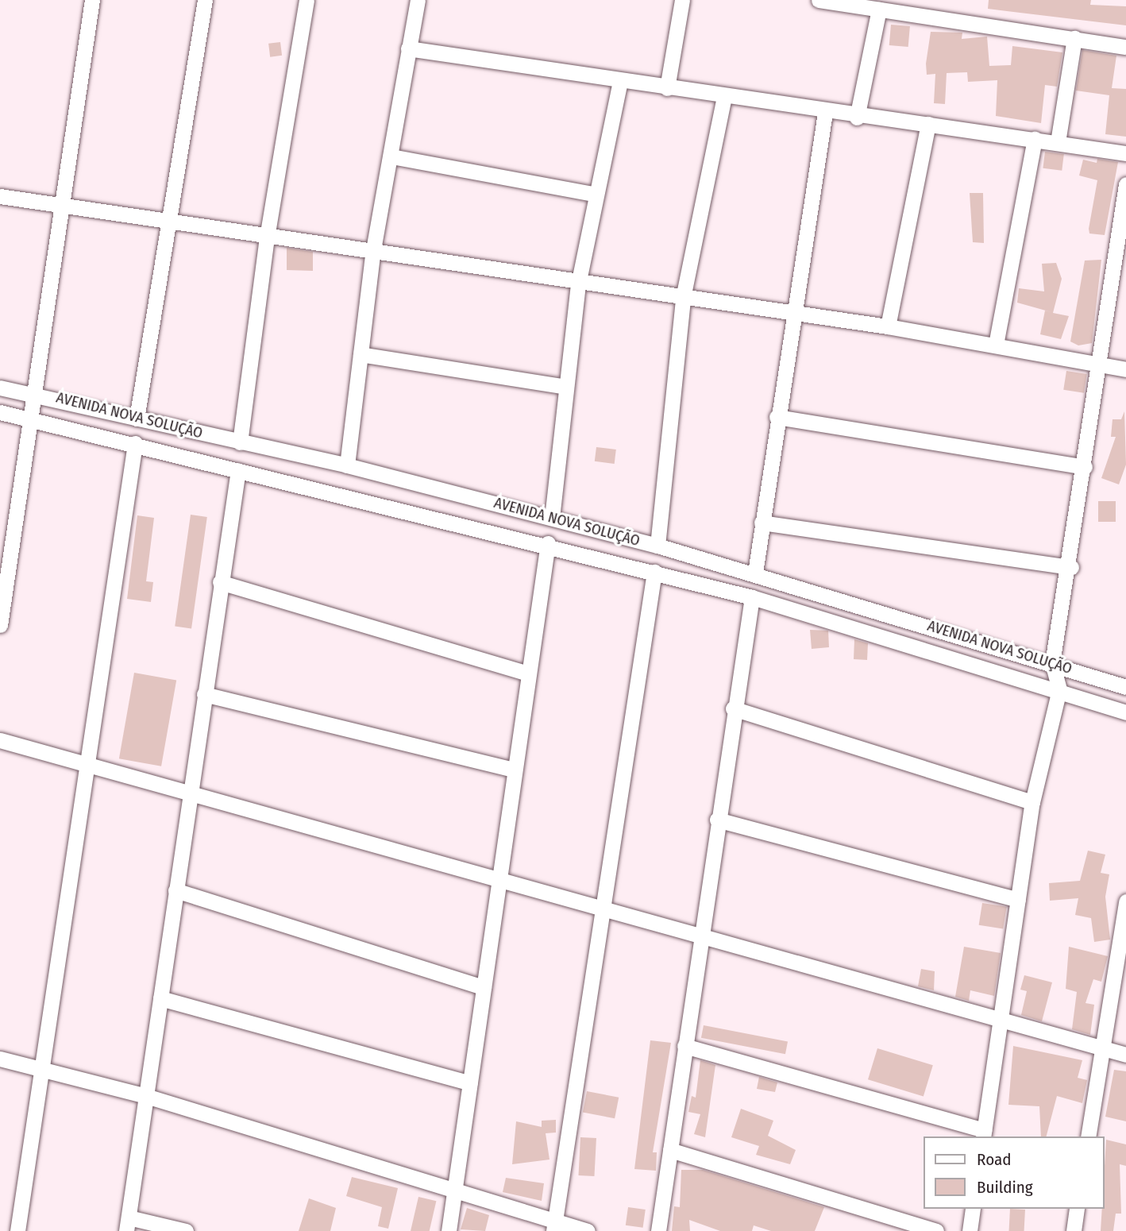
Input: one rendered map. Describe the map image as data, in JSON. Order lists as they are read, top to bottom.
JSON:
{
  "streets": {
    "street": ["AVENIDA NOVA SOLUÇÃO"]
  },
  "legend": ["Road", "Building"]
}
